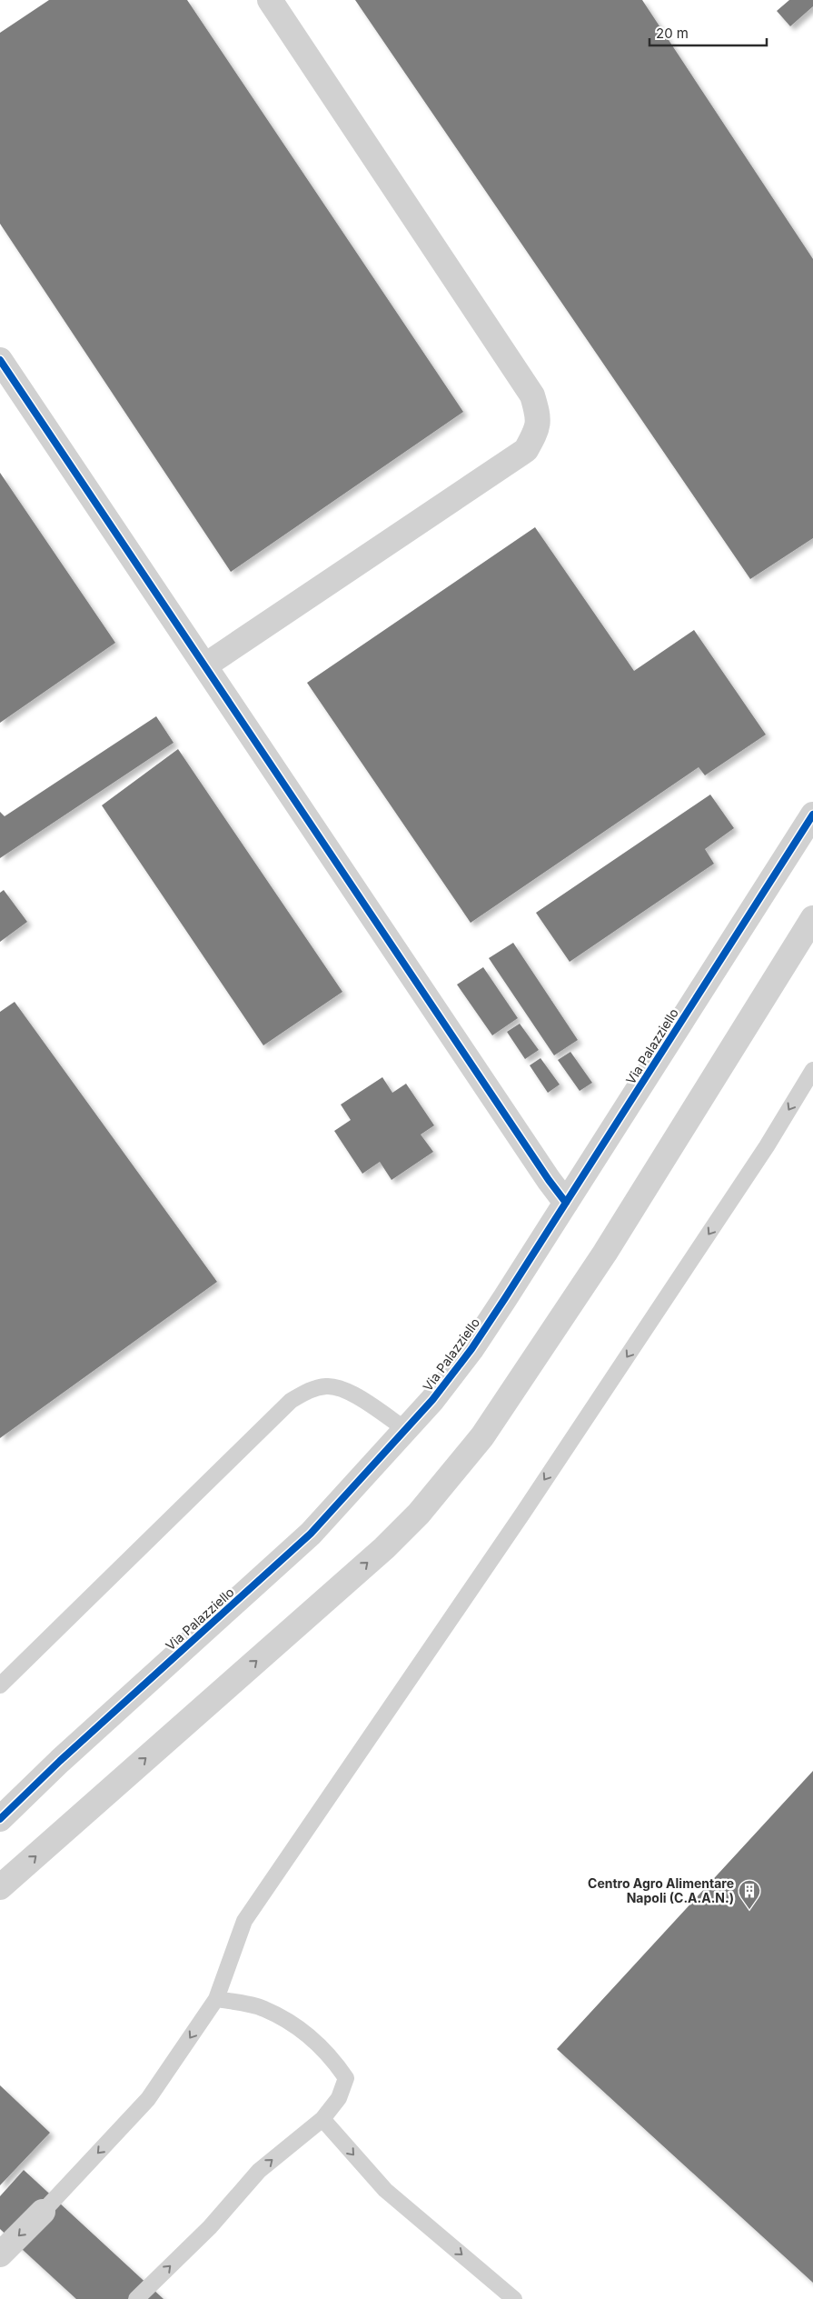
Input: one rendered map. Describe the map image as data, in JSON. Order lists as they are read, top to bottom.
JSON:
{
  "streets": {
    "street": ["Via Palazziello"]
  },
  "places": {
    "building": ["Centro Agro Alimentare Napoli (C.A.A.N.)"]
  },
  "scale_bar": "20 m"
}
